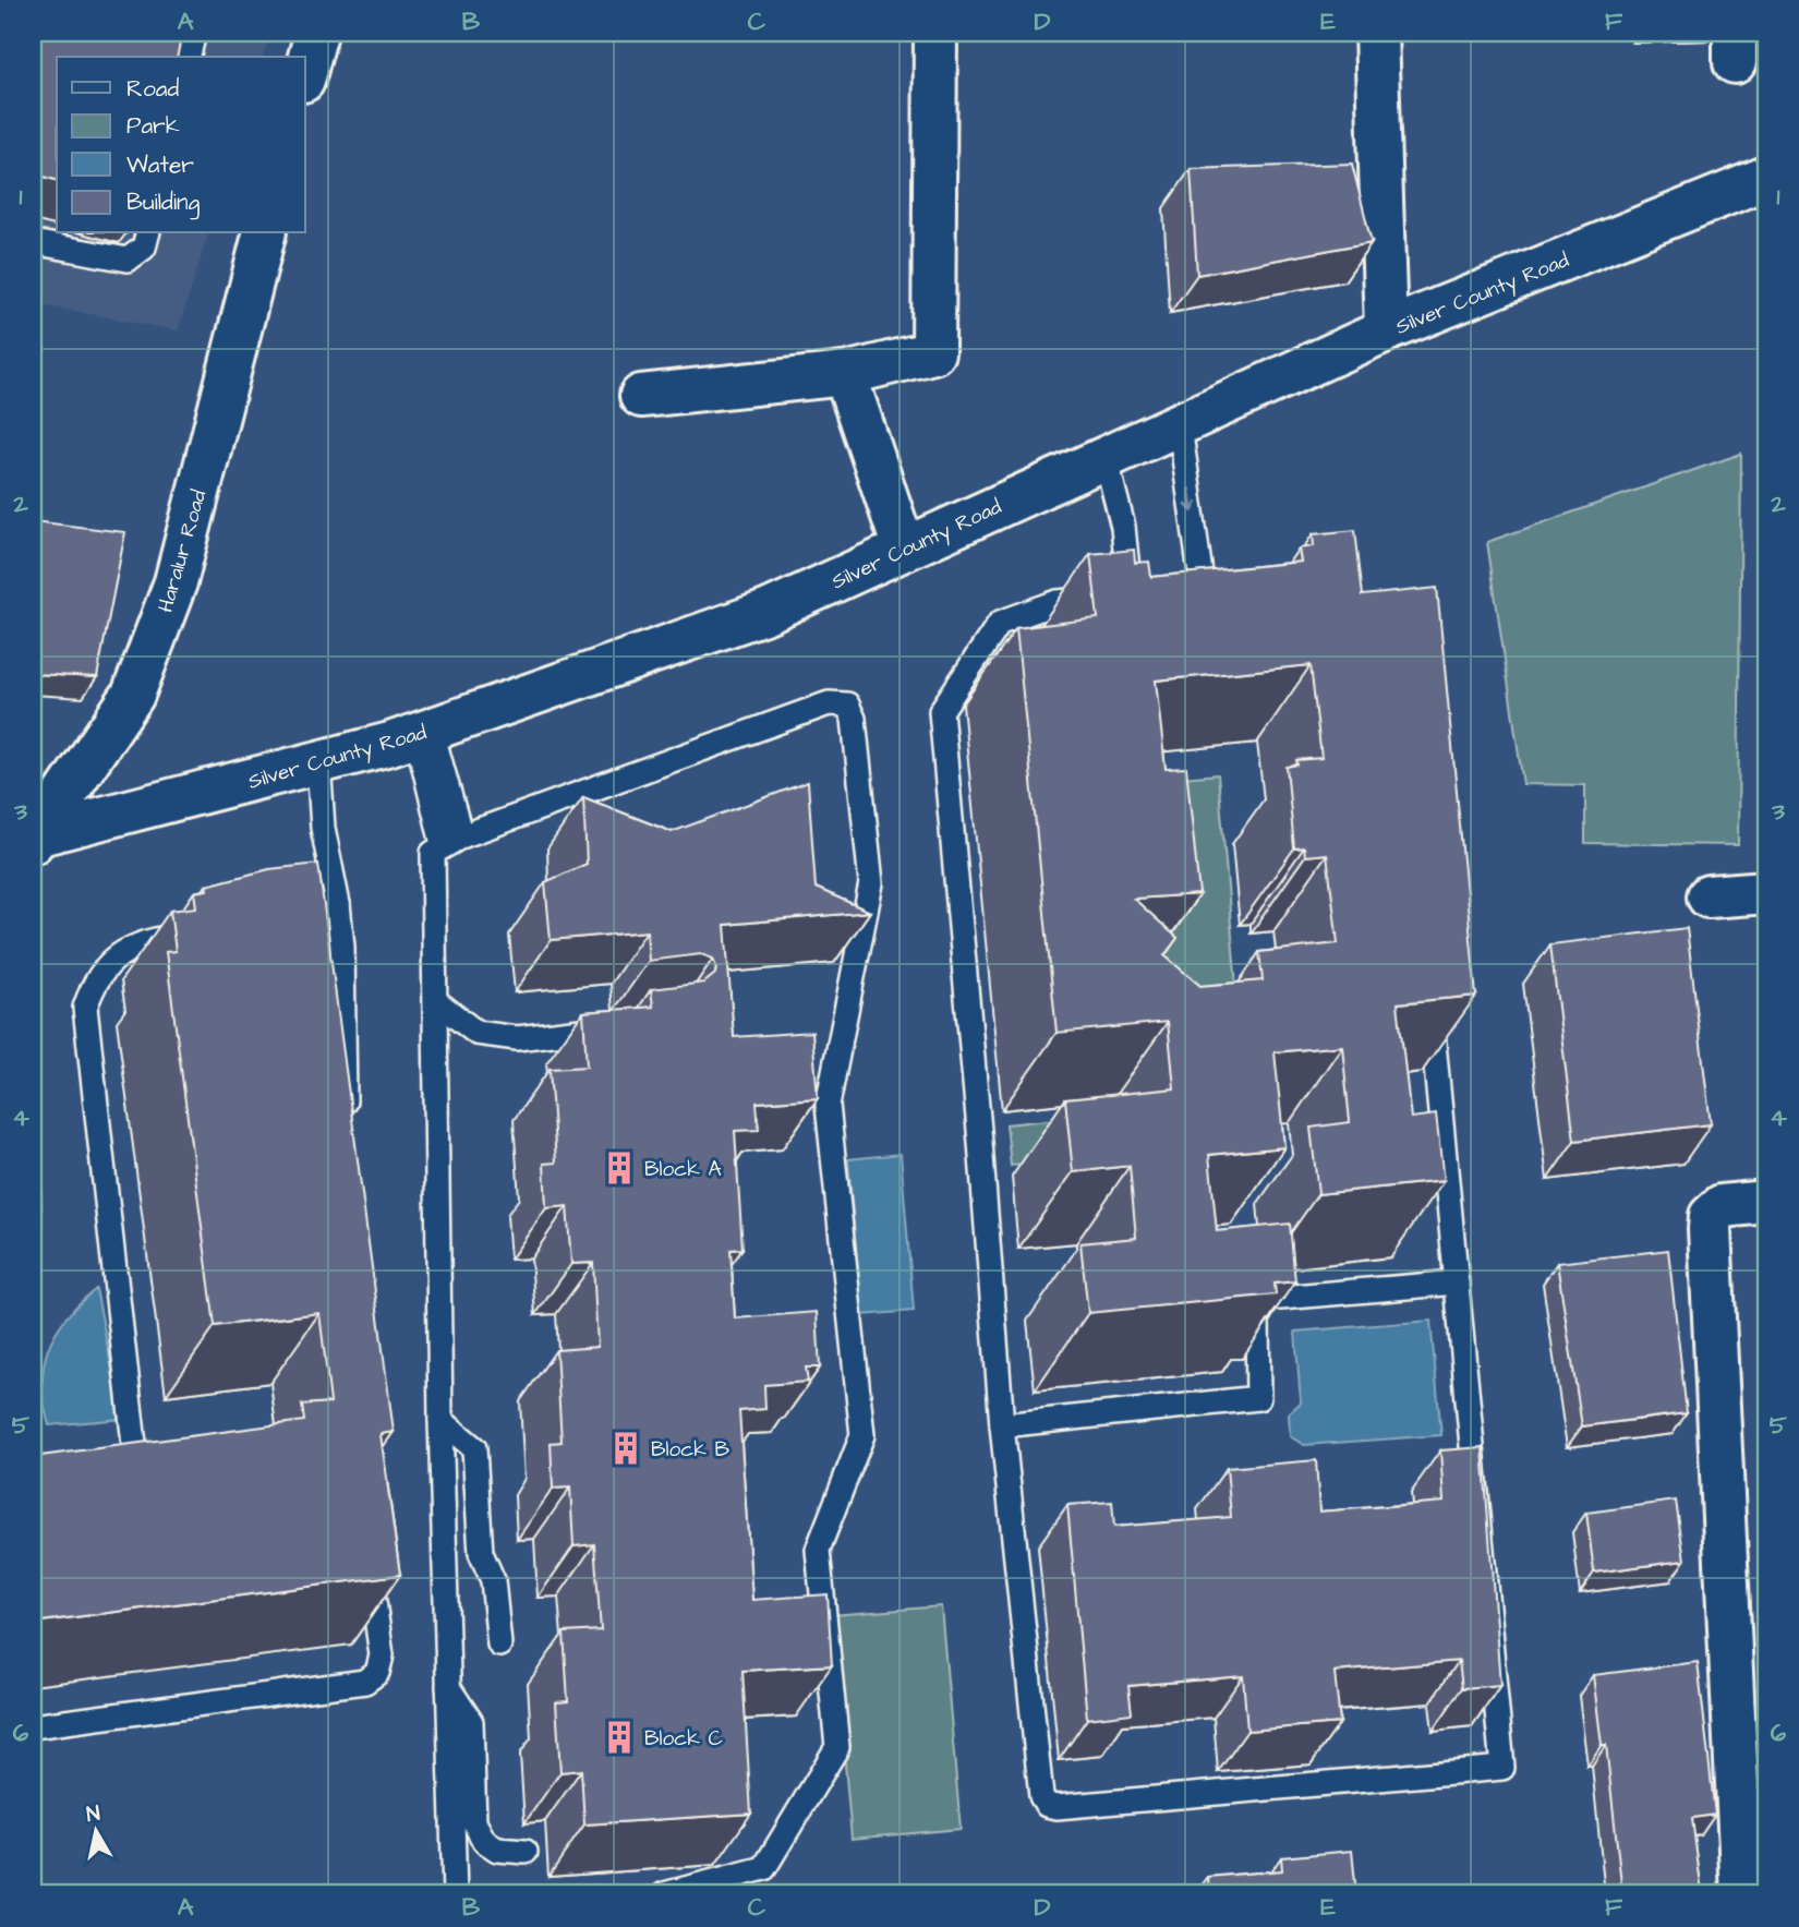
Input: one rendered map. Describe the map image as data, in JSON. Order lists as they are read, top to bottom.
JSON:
{
  "streets": {
    "street": ["Silver County Road", "Haralur Road"]
  },
  "crossings": [
    ["Silver County Road", "Haralur Road"]
  ],
  "places": {
    "building": ["Block A", "Block B", "Block C"]
  },
  "legend": [
    "Road",
    "Park",
    "Water",
    "Building"
  ],
  "north": "top",
  "grid": {
    "columns": [
      "A",
      "B",
      "C",
      "D",
      "E",
      "F"
    ],
    "rows": [
      "1",
      "2",
      "3",
      "4",
      "5",
      "6"
    ]
  }
}
